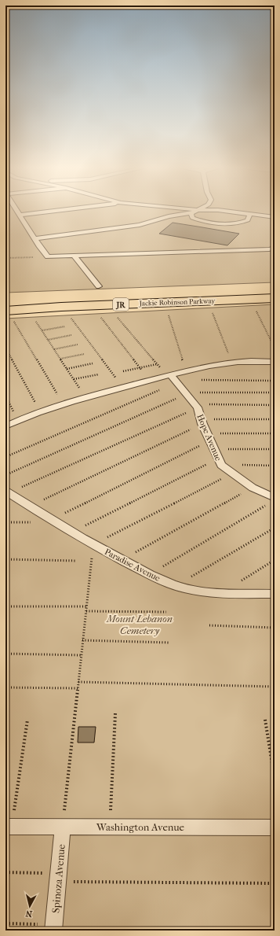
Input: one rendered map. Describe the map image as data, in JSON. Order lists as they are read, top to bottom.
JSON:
{
  "streets": {
    "highway": ["Jackie Robinson Parkway", "JR"],
    "lane": [
      "Hope Avenue",
      "Paradise Avenue",
      "Washington Avenue",
      "Spinoza Avenue"
    ]
  },
  "crossings": [
    ["Washington Avenue", "Spinoza Avenue"]
  ],
  "parks": ["Mount Lebanon Cemetery"],
  "north": "bottom"
}
